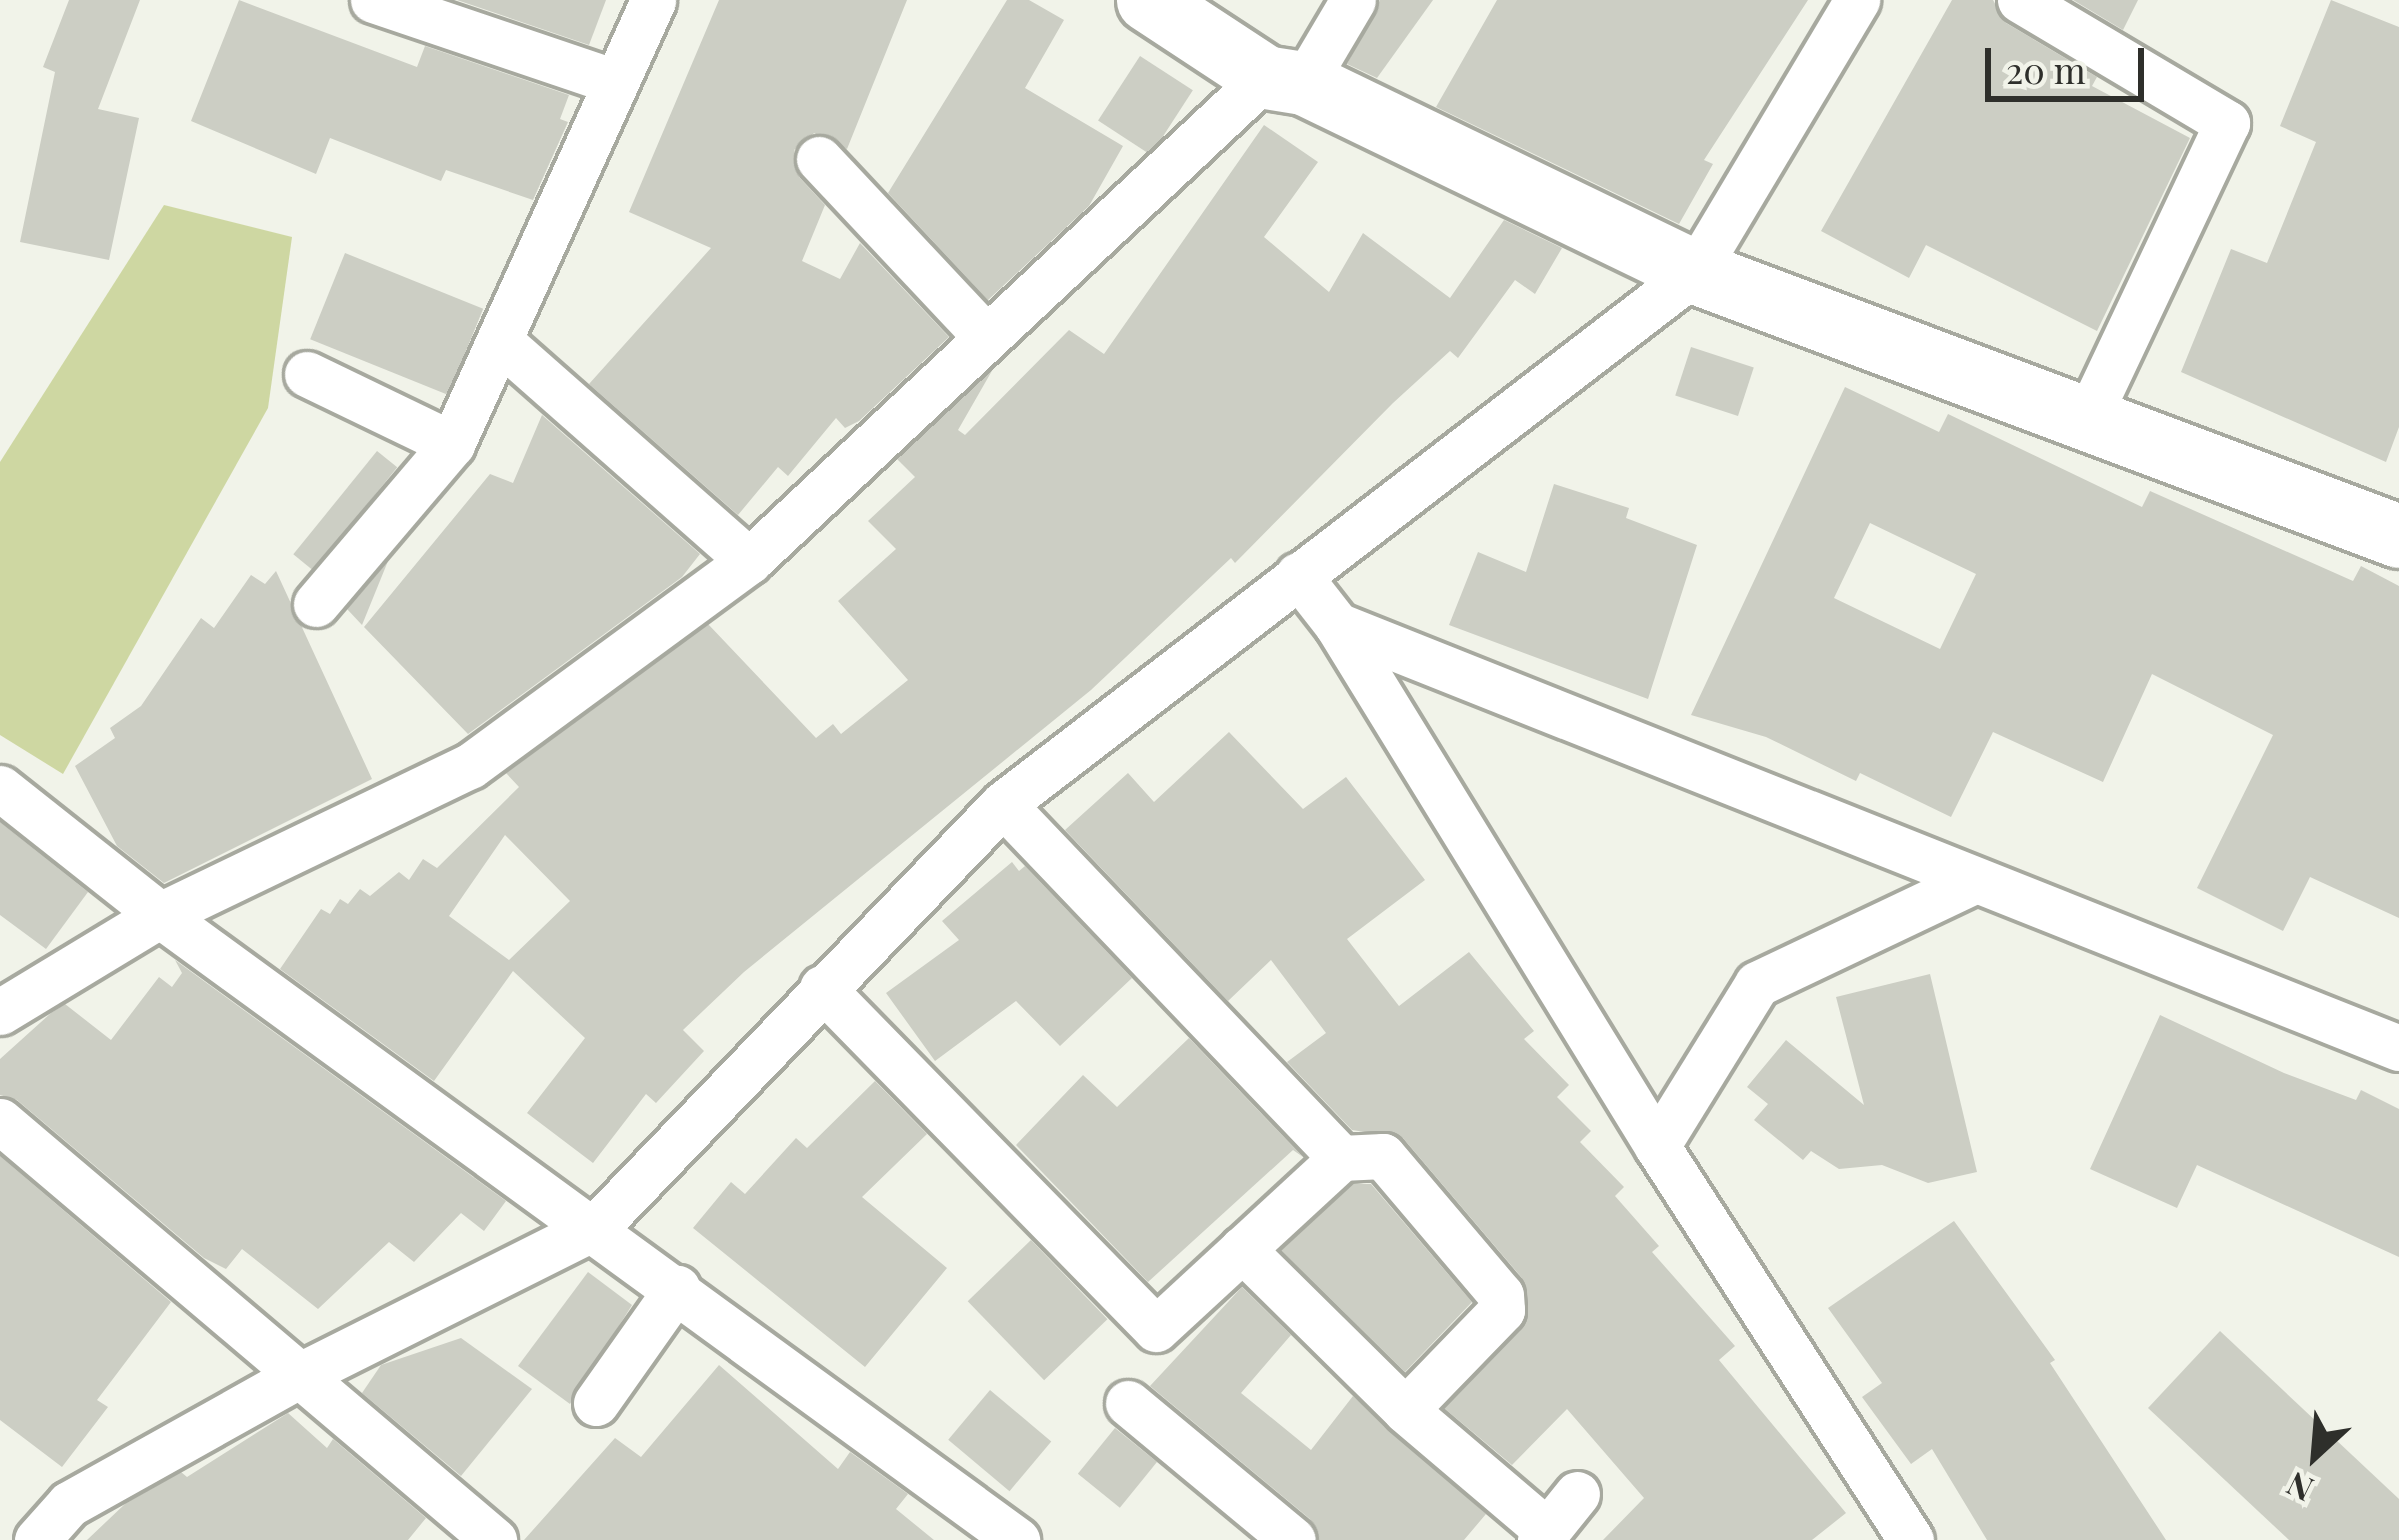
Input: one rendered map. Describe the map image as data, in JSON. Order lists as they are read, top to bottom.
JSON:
{
  "scale_bar": "20 m",
  "north": "bottom left"
}
